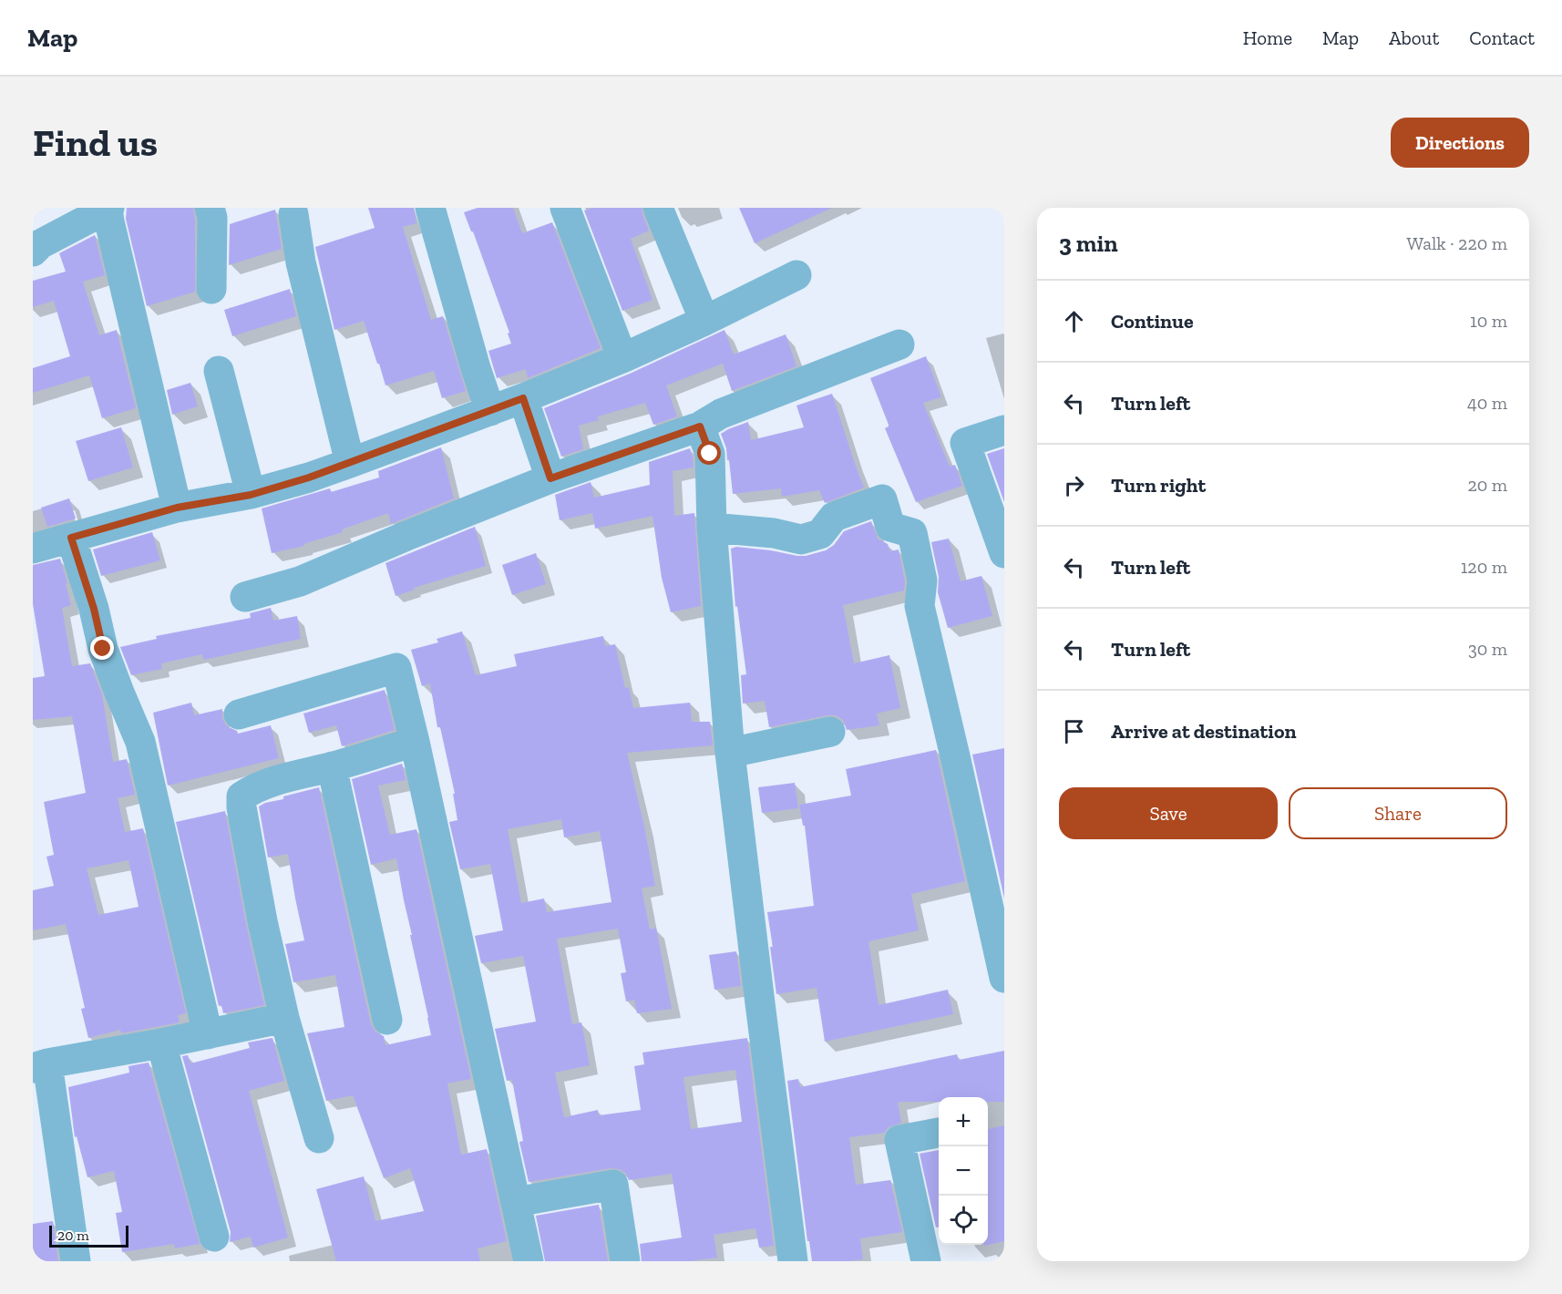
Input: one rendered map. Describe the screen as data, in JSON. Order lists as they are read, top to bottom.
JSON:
{
  "scale_bar": "20 m",
  "page": {
    "header": "Map",
    "nav": [
      "Home",
      "Map",
      "About",
      "Contact"
    ],
    "buttons": [
      "Directions",
      ["Save", "Share"]
    ],
    "title": "Find us",
    "heading": ["3 min", "Walk · 220 m"],
    "list": [
      ["Continue", "10 m"],
      ["Turn left", "40 m"],
      ["Turn right", "20 m"],
      ["Turn left", "120 m"],
      ["Turn left", "30 m"],
      "Arrive at destination"
    ],
    "map_buttons": ["+", "−"],
    "scale": "20 m"
  }
}
